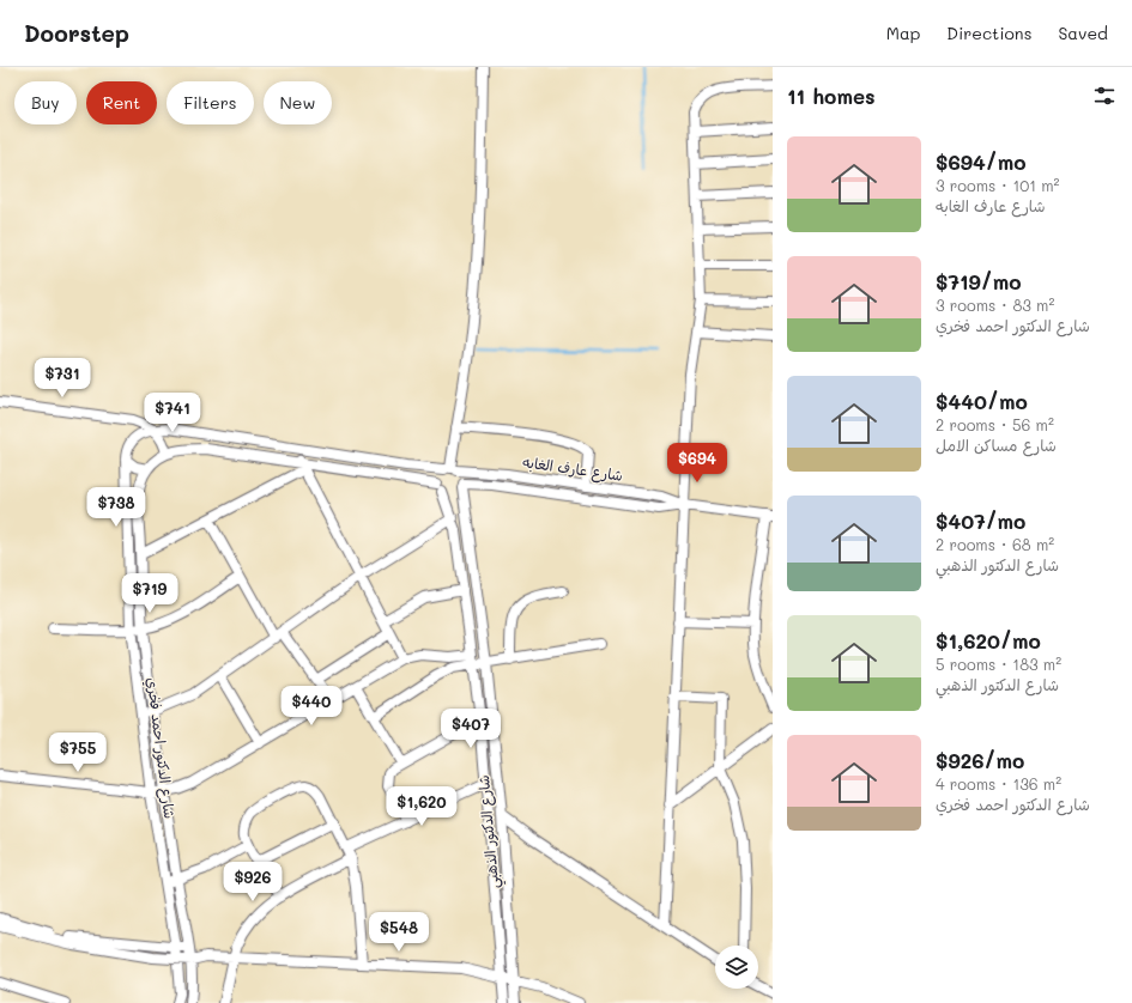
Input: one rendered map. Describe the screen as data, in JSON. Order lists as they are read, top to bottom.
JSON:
{
  "streets": {
    "street": ["شارع عارف الغابه", "شارع الدكتور احمد فخري", "شارع الدكتور الذهبي"]
  },
  "crossings": [
    ["شارع عارف الغابه", "شارع الدكتور احمد فخري"],
    ["شارع عارف الغابه", "شارع الدكتور الذهبي"],
    ["شارع الدكتور احمد فخري", "شارع الدكتور الذهبي"]
  ],
  "page": {
    "header": "Doorstep",
    "nav": ["Map", "Directions", "Saved"],
    "heading": "11 homes",
    "chip": [
      "Buy",
      "Rent",
      "Filters",
      "New"
    ],
    "list": [
      {
        "name": "$694/mo",
        "note": "3 rooms · 101 m² · شارع عارف الغابه"
      },
      {
        "name": "$719/mo",
        "note": "3 rooms · 83 m² · شارع الدكتور احمد فخري"
      },
      {
        "name": "$440/mo",
        "note": "2 rooms · 56 m² · شارع مساكن الامل"
      },
      {
        "name": "$407/mo",
        "note": "2 rooms · 68 m² · شارع الدكتور الذهبي"
      },
      {
        "name": "$1,620/mo",
        "note": "5 rooms · 183 m² · شارع الدكتور الذهبي"
      },
      {
        "name": "$926/mo",
        "note": "4 rooms · 136 m² · شارع الدكتور احمد فخري"
      }
    ],
    "price": [
      "$731",
      "$741",
      "$694",
      "$738",
      "$719",
      "$440",
      "$407",
      "$755",
      "$1,620",
      "$926",
      "$548"
    ]
  }
}
